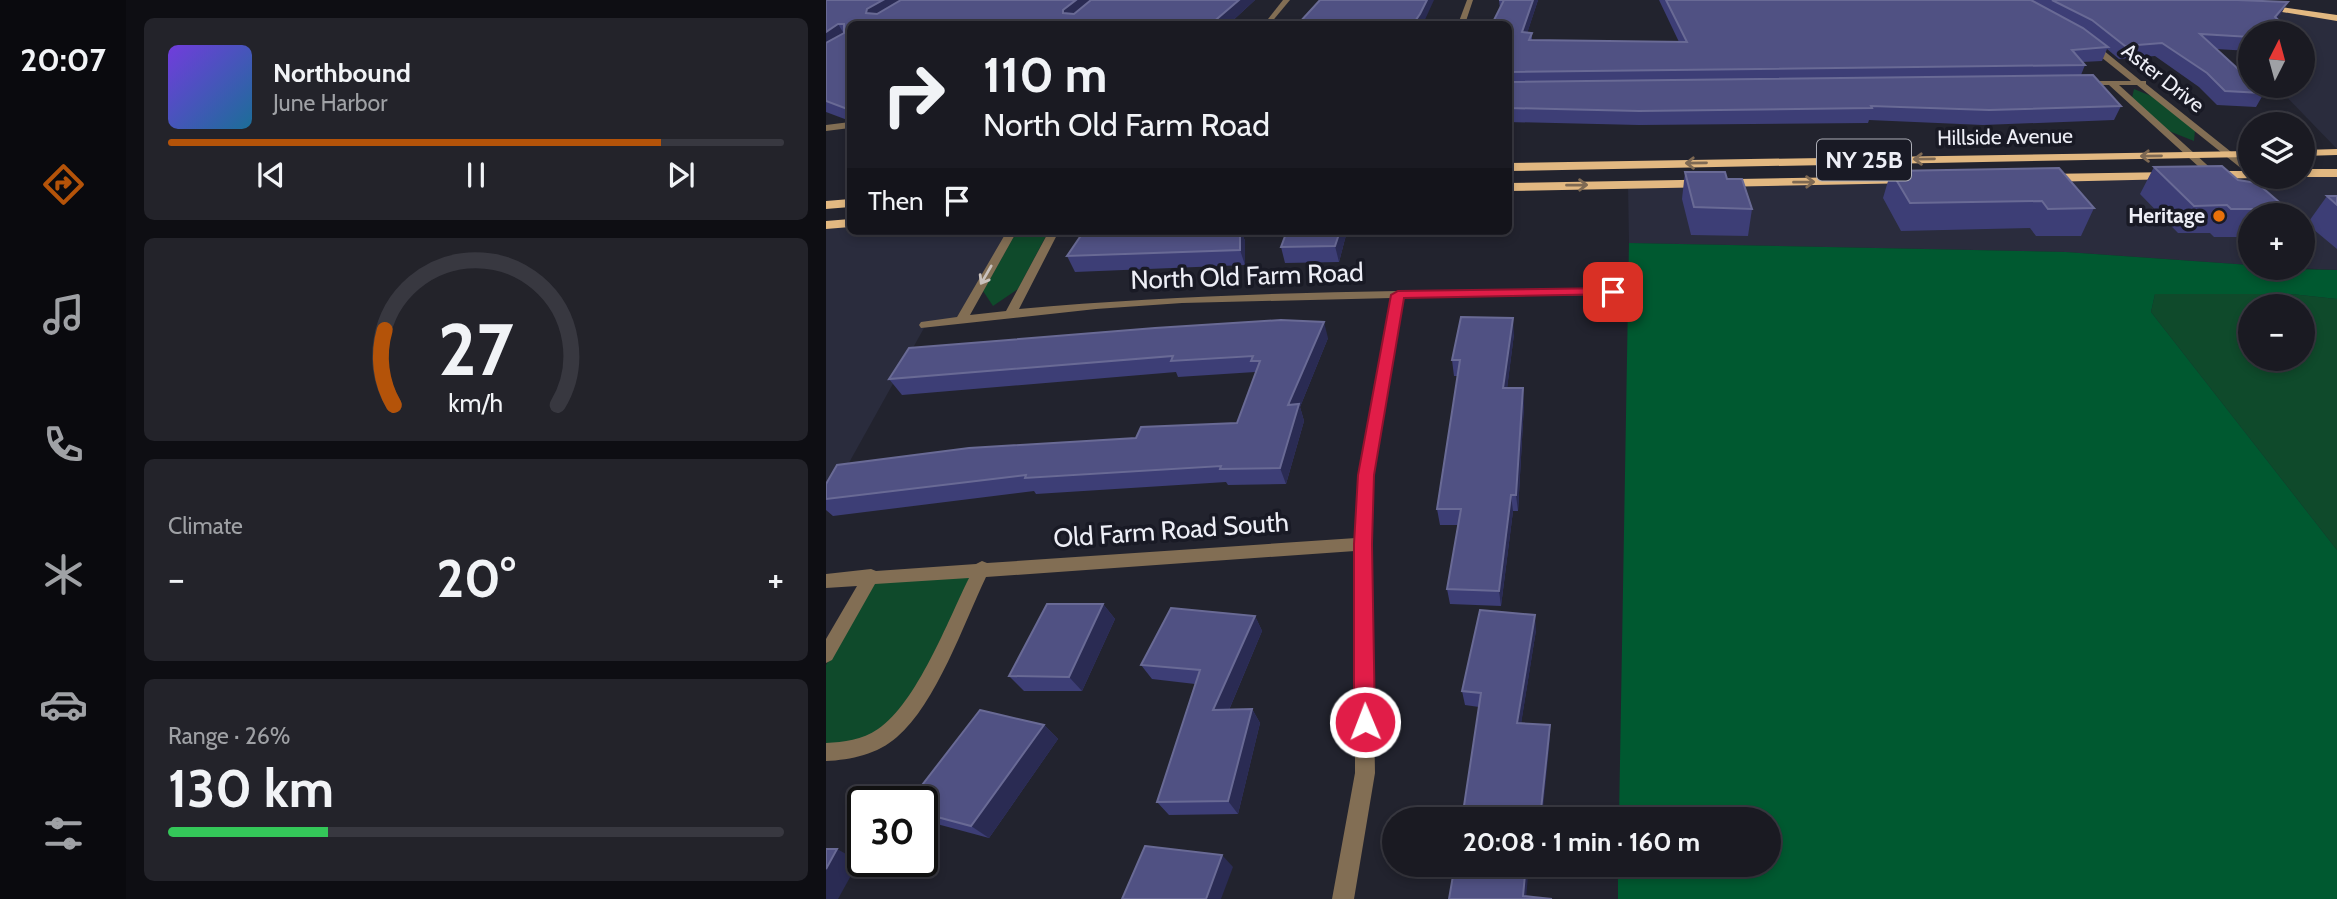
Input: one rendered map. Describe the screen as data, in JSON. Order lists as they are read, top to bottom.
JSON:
{
  "streets": {
    "main road": ["Hillside Avenue", "NY 25B"],
    "street": ["Aster Drive", "North Old Farm Road", "Old Farm Road South"]
  },
  "crossings": [
    ["Aster Drive", "Hillside Avenue"]
  ],
  "places": ["Heritage"],
  "north": "top",
  "page": {
    "tabs": "20:07",
    "map_buttons": ["+", "−"],
    "turn": ["110 m", "North Old Farm Road"],
    "song": ["Northbound", "June Harbor"],
    "then": "Then",
    "tile": [
      "Climate",
      ["Range · 26%", "130 km"]
    ],
    "heat": ["−", "20°", "+"],
    "limit": "30",
    "trip": "20:08 · 1 min · 160 m",
    "gauge": ["27", "km/h"]
  }
}
